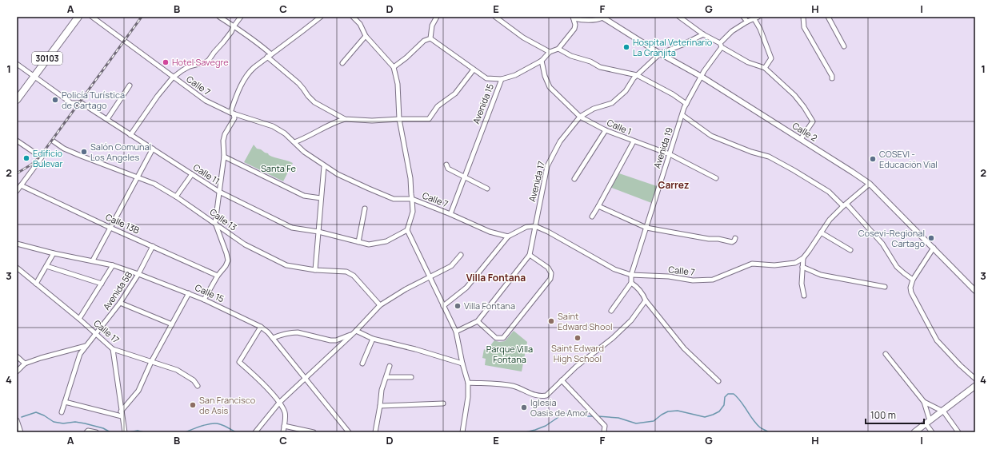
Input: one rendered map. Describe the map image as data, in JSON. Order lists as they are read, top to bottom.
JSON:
{
  "streets": {
    "main road": ["30103"],
    "street": [
      "Calle 7",
      "Avenida 15",
      "Calle 1",
      "Calle 2",
      "Avenida 19",
      "Calle 11",
      "Avenida 17",
      "Calle 13",
      "Calle 13B",
      "Avenida 5B",
      "Calle 15",
      "Calle 17"
    ]
  },
  "crossings": [
    ["30103", "Calle 11"],
    ["Calle 7", "Avenida 15"],
    ["Calle 7", "Avenida 19"],
    ["Calle 7", "Avenida 17"],
    ["Avenida 15", "Calle 1"],
    ["Calle 1", "Avenida 19"],
    ["Calle 1", "Avenida 17"],
    ["Calle 2", "Avenida 19"],
    ["Calle 2", "Avenida 17"],
    ["Calle 13B", "Avenida 5B"],
    ["Avenida 5B", "Calle 15"],
    ["Avenida 5B", "Calle 17"]
  ],
  "districts": ["Carrez", "Villa Fontana"],
  "parks": ["Santa Fe", "Parque Villa Fontana"],
  "places": [
    "Hospital Veterinario La Granjita",
    "Hotel Savegre",
    "Policía Turística de Cartago",
    "Salón Comunal Los Angeles",
    "Edificio Bulevar",
    "COSEVI - Educación Vial",
    "Cosevi-Regional Cartago",
    "Villa Fontana",
    "Saint Edward Shool",
    "Saint Edward High School",
    "San Francisco de Asís",
    "Iglesia Oasis de Amor"
  ],
  "scale_bar": "100 m",
  "grid": {
    "columns": [
      "A",
      "B",
      "C",
      "D",
      "E",
      "F",
      "G",
      "H",
      "I"
    ],
    "rows": [
      "1",
      "2",
      "3",
      "4"
    ]
  }
}
